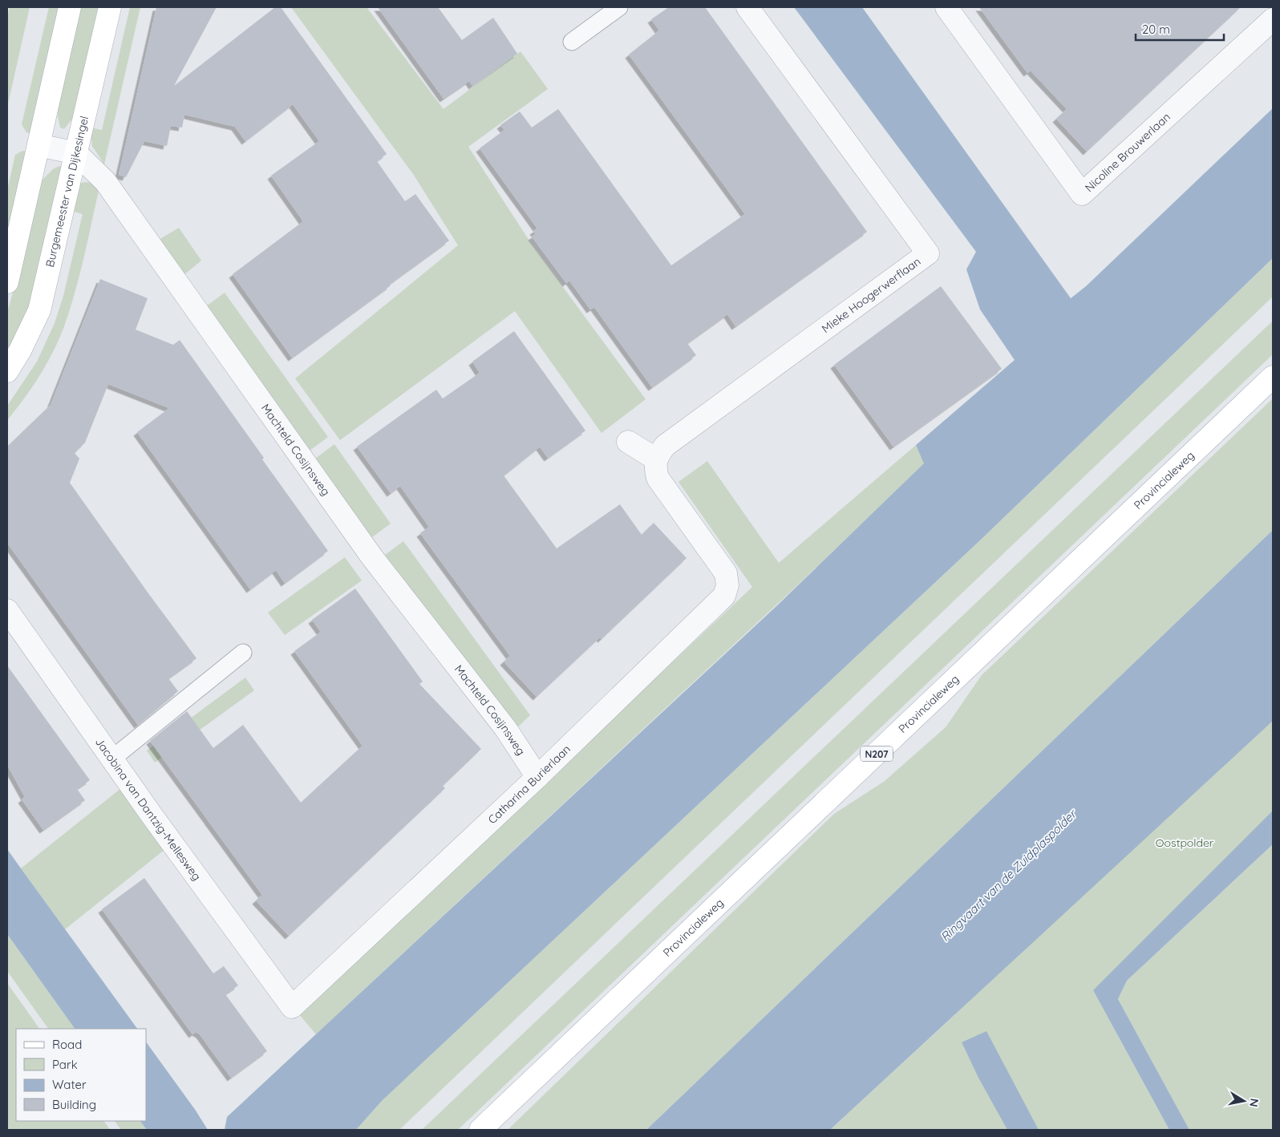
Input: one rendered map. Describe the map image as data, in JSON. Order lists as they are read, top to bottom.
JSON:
{
  "streets": {
    "main road": ["Burgemeester van Dijkesingel", "Provincialeweg", "N207"],
    "street": [
      "Nicoline Brouwerlaan",
      "Mieke Hoogerwerflaan",
      "Machteld Cosijnsweg",
      "Catharina Burierlaan",
      "Jacobina van Dantzig-Mellesweg"
    ]
  },
  "crossings": [
    ["Burgemeester van Dijkesingel", "Machteld Cosijnsweg"],
    ["Mieke Hoogerwerflaan", "Catharina Burierlaan"],
    ["Machteld Cosijnsweg", "Catharina Burierlaan"],
    ["Catharina Burierlaan", "Jacobina van Dantzig-Mellesweg"]
  ],
  "water": ["Ringvaart van de Zuidplaspolder"],
  "parks": ["Oostpolder"],
  "legend": [
    "Road",
    "Park",
    "Water",
    "Building"
  ],
  "scale_bar": "20 m",
  "north": "right"
}
